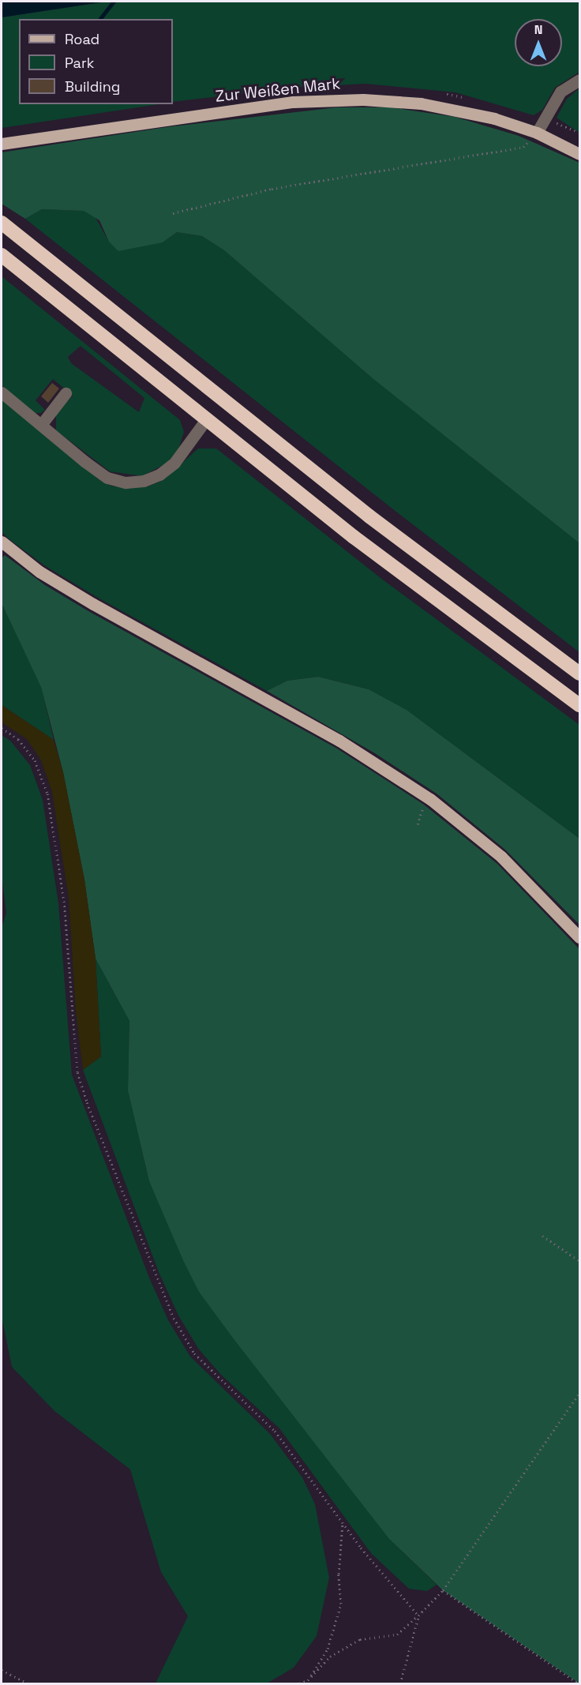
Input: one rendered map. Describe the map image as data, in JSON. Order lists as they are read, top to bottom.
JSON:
{
  "streets": {
    "main road": ["Zur Weißen Mark"]
  },
  "legend": ["Road", "Park", "Building"],
  "north": "top"
}
